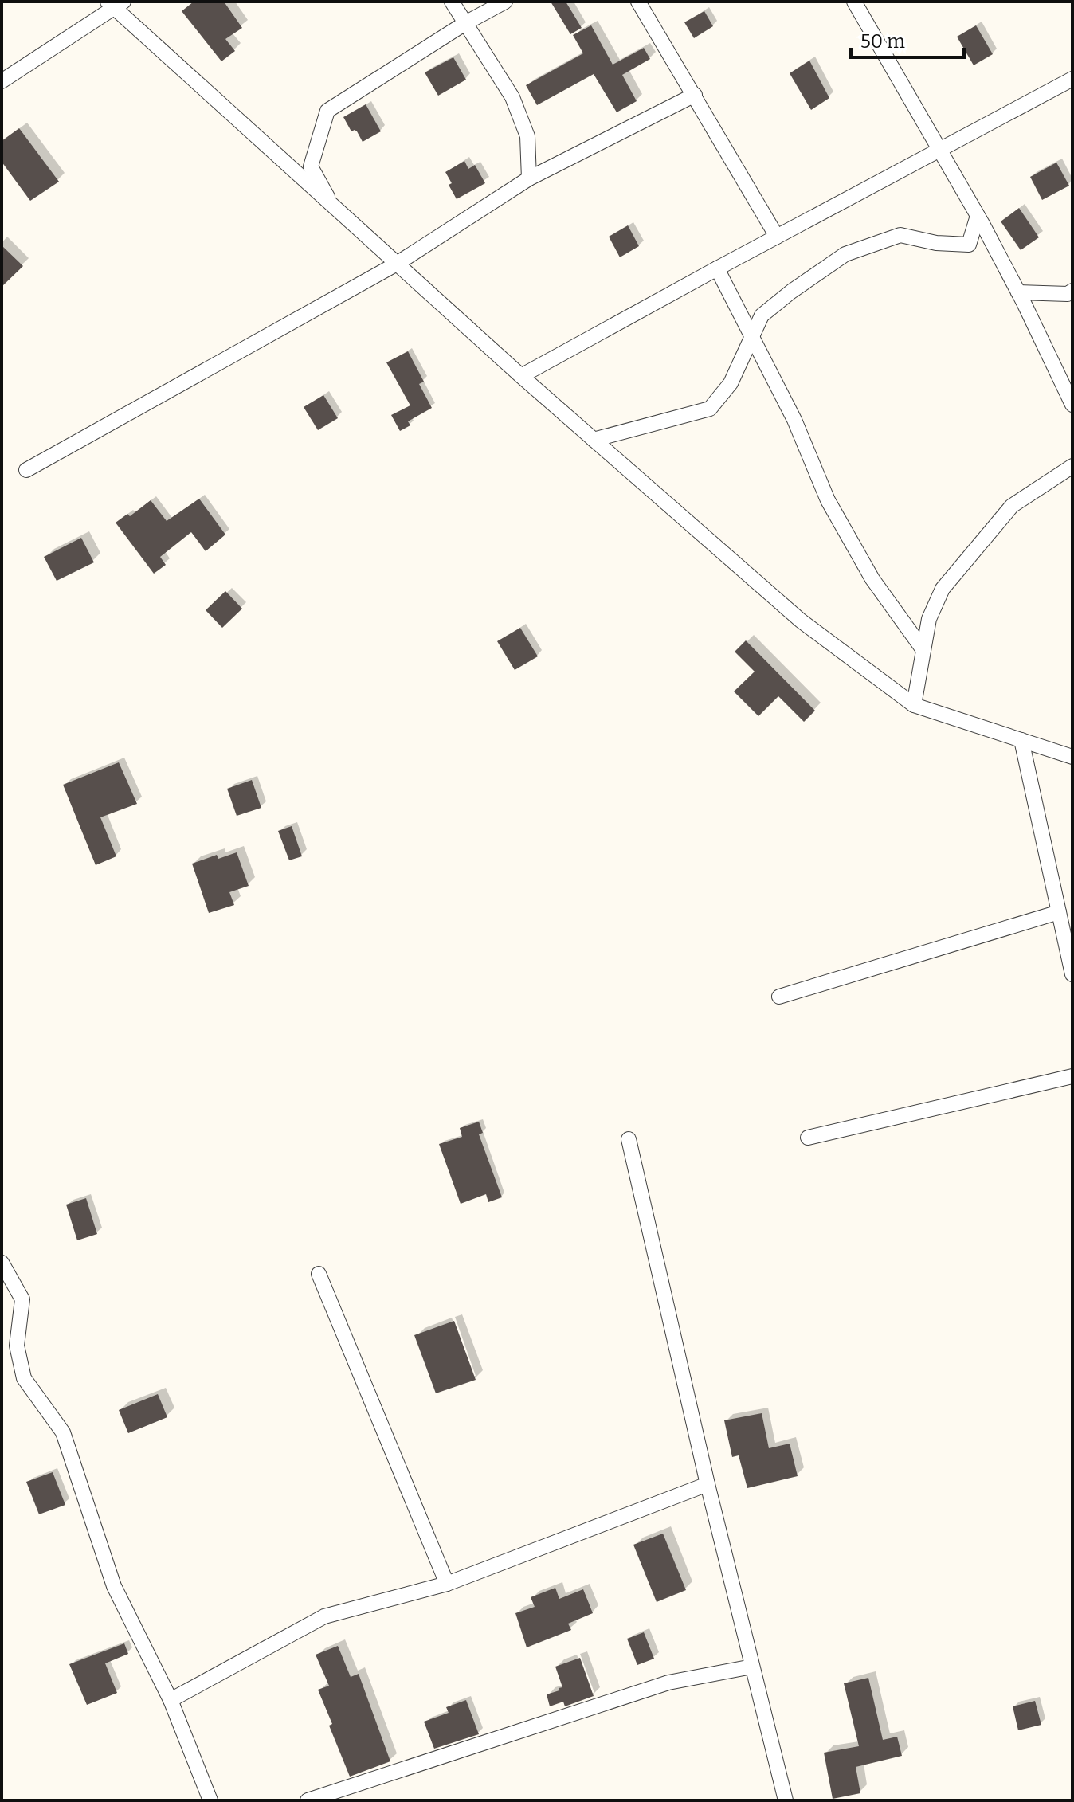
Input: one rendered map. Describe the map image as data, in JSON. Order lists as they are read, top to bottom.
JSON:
{
  "scale_bar": "50 m"
}
